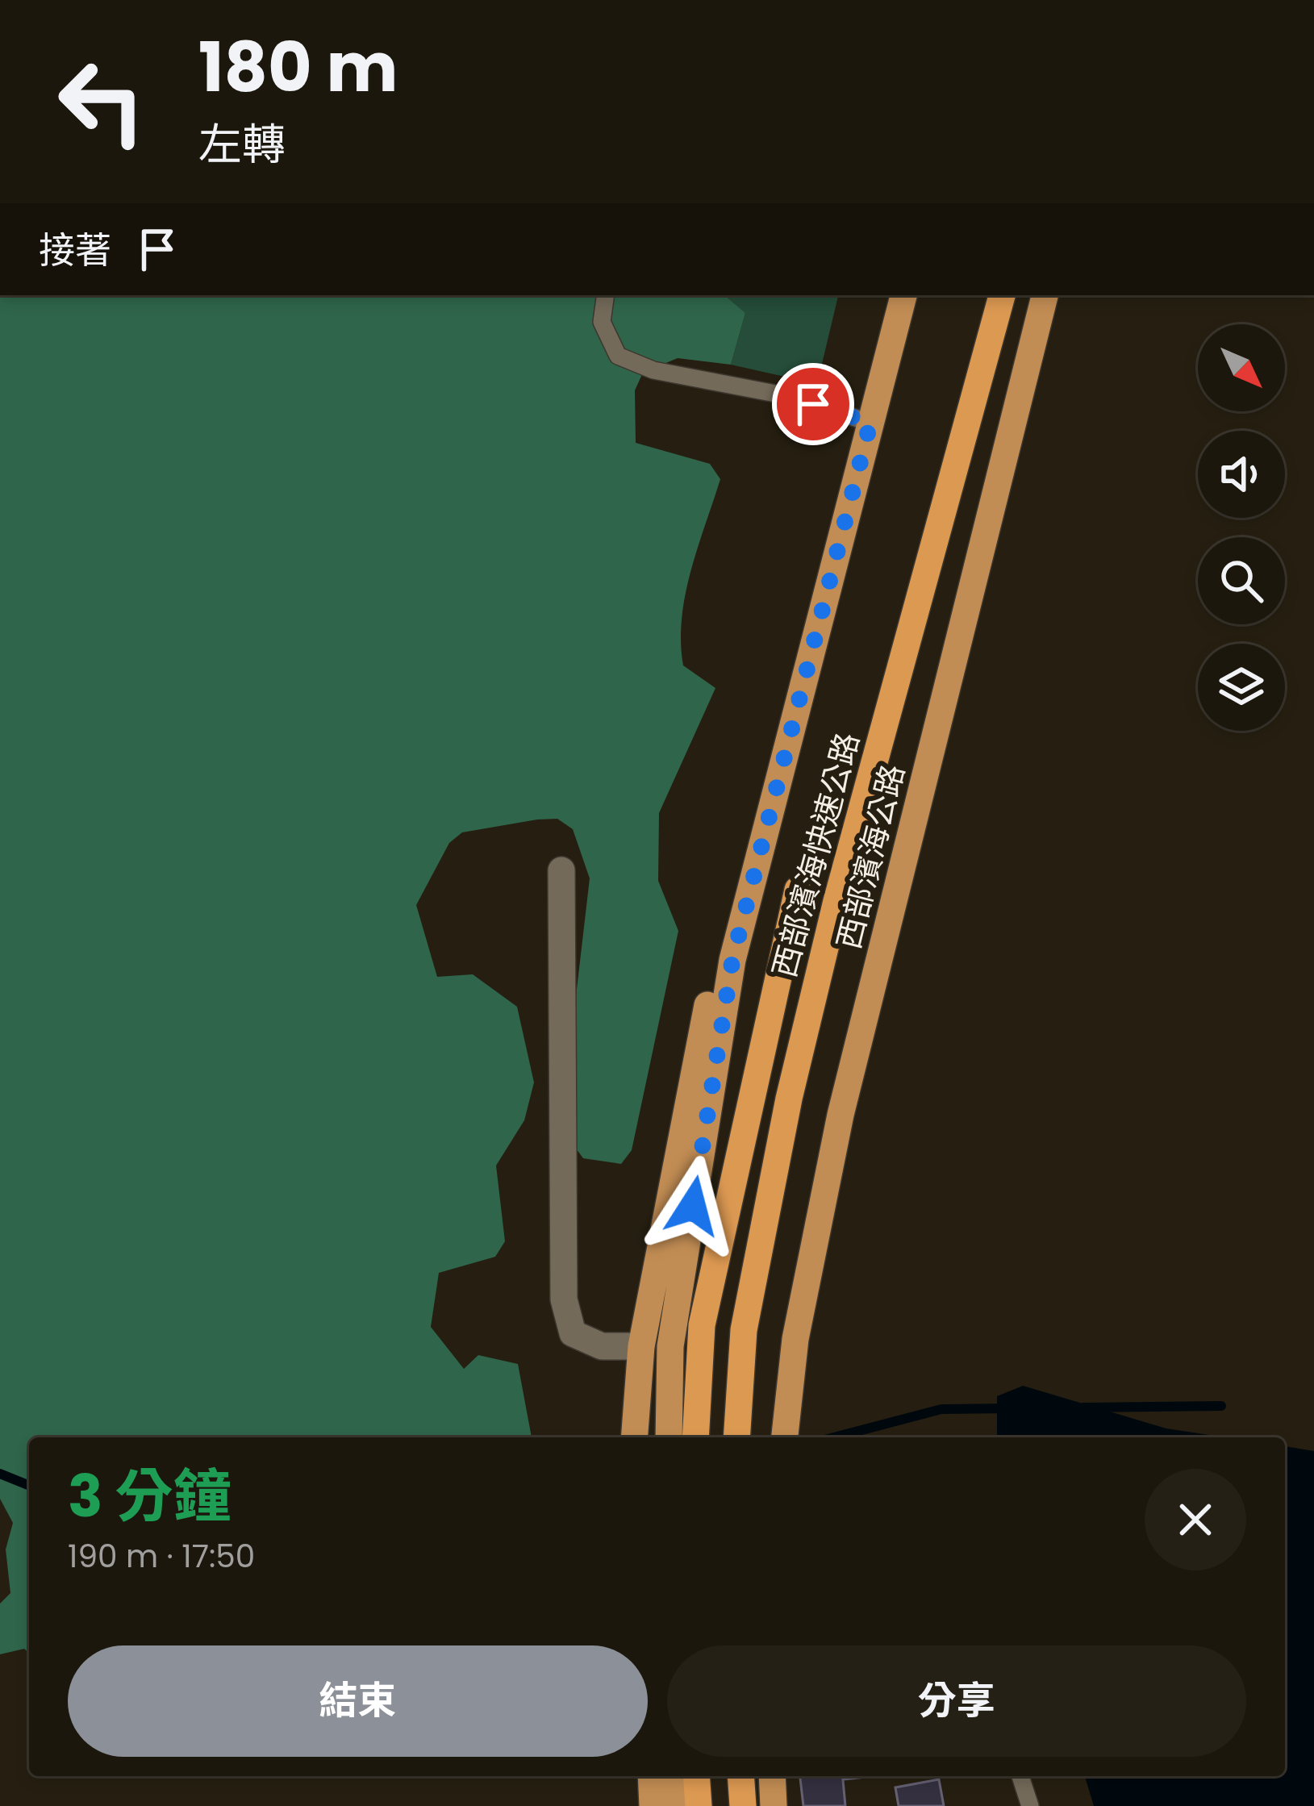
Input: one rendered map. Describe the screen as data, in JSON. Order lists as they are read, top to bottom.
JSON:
{
  "streets": {
    "highway": ["西部濱海快速公路"],
    "main road": ["西部濱海公路"]
  },
  "north": "bottom right",
  "page": {
    "turn": ["180 m", "左轉"],
    "then": "接著",
    "heading": ["3 分鐘", "190 m · 17:50"],
    "buttons": ["結束", "分享"]
  }
}
